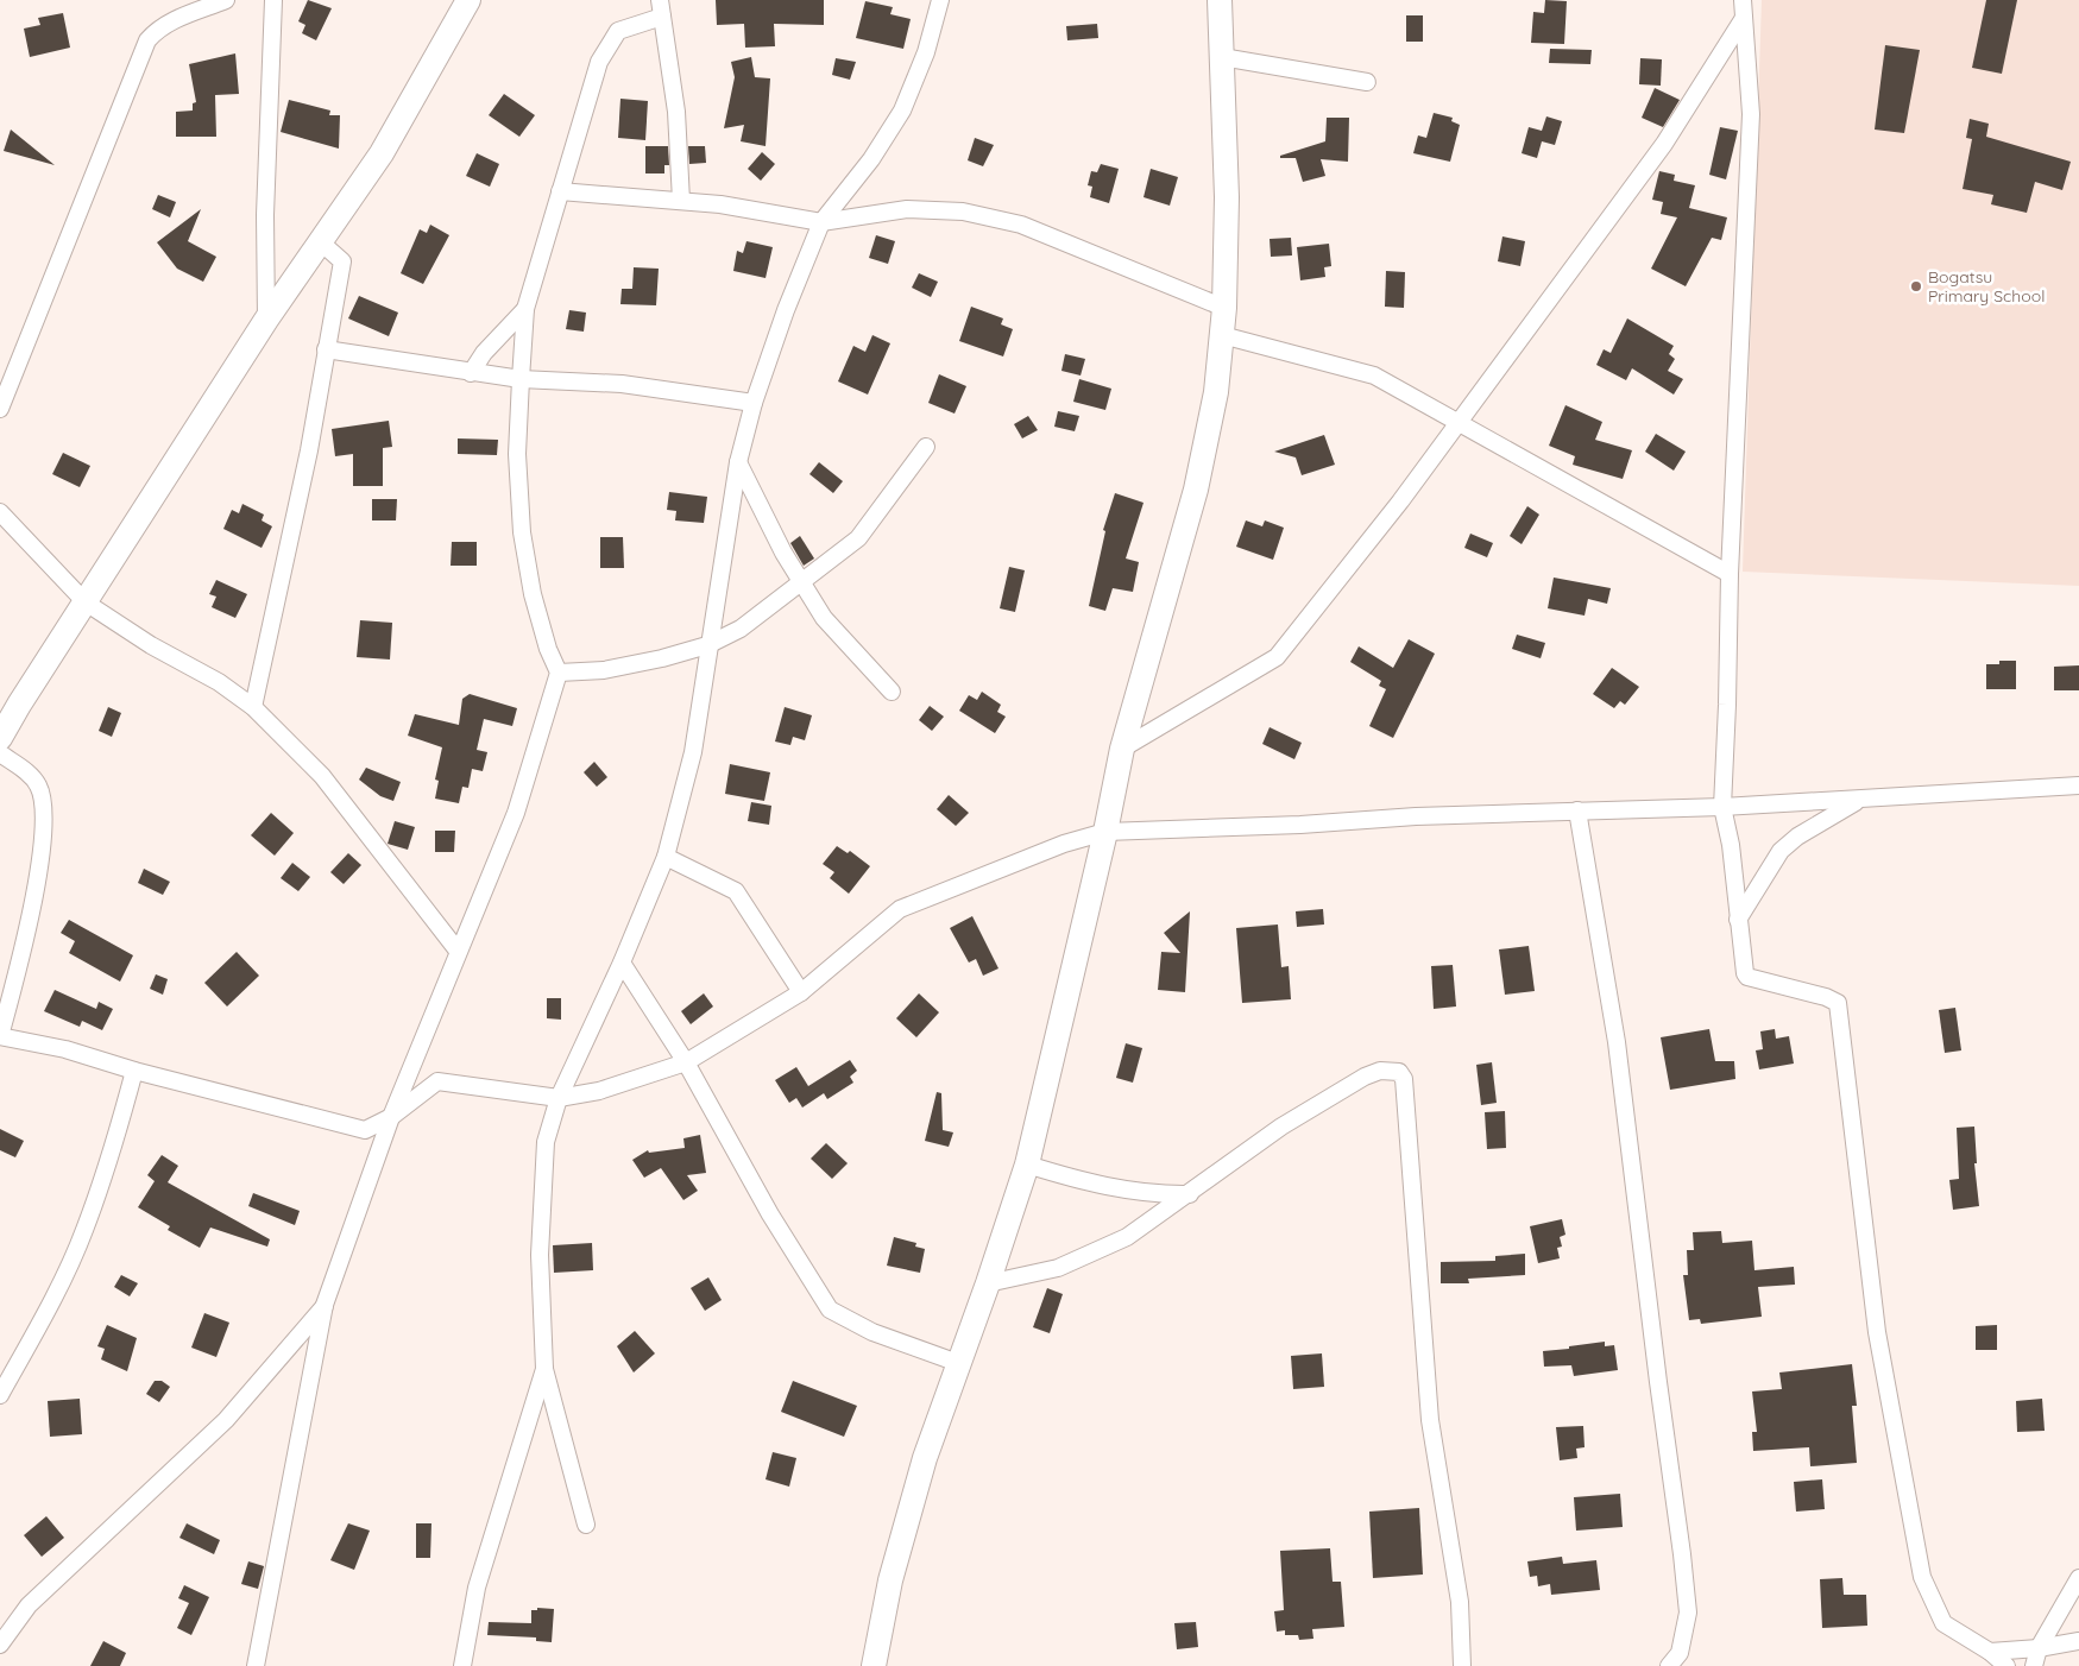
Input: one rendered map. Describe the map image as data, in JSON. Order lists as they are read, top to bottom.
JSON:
{
  "places": ["Bogatsu Primary School"]
}
